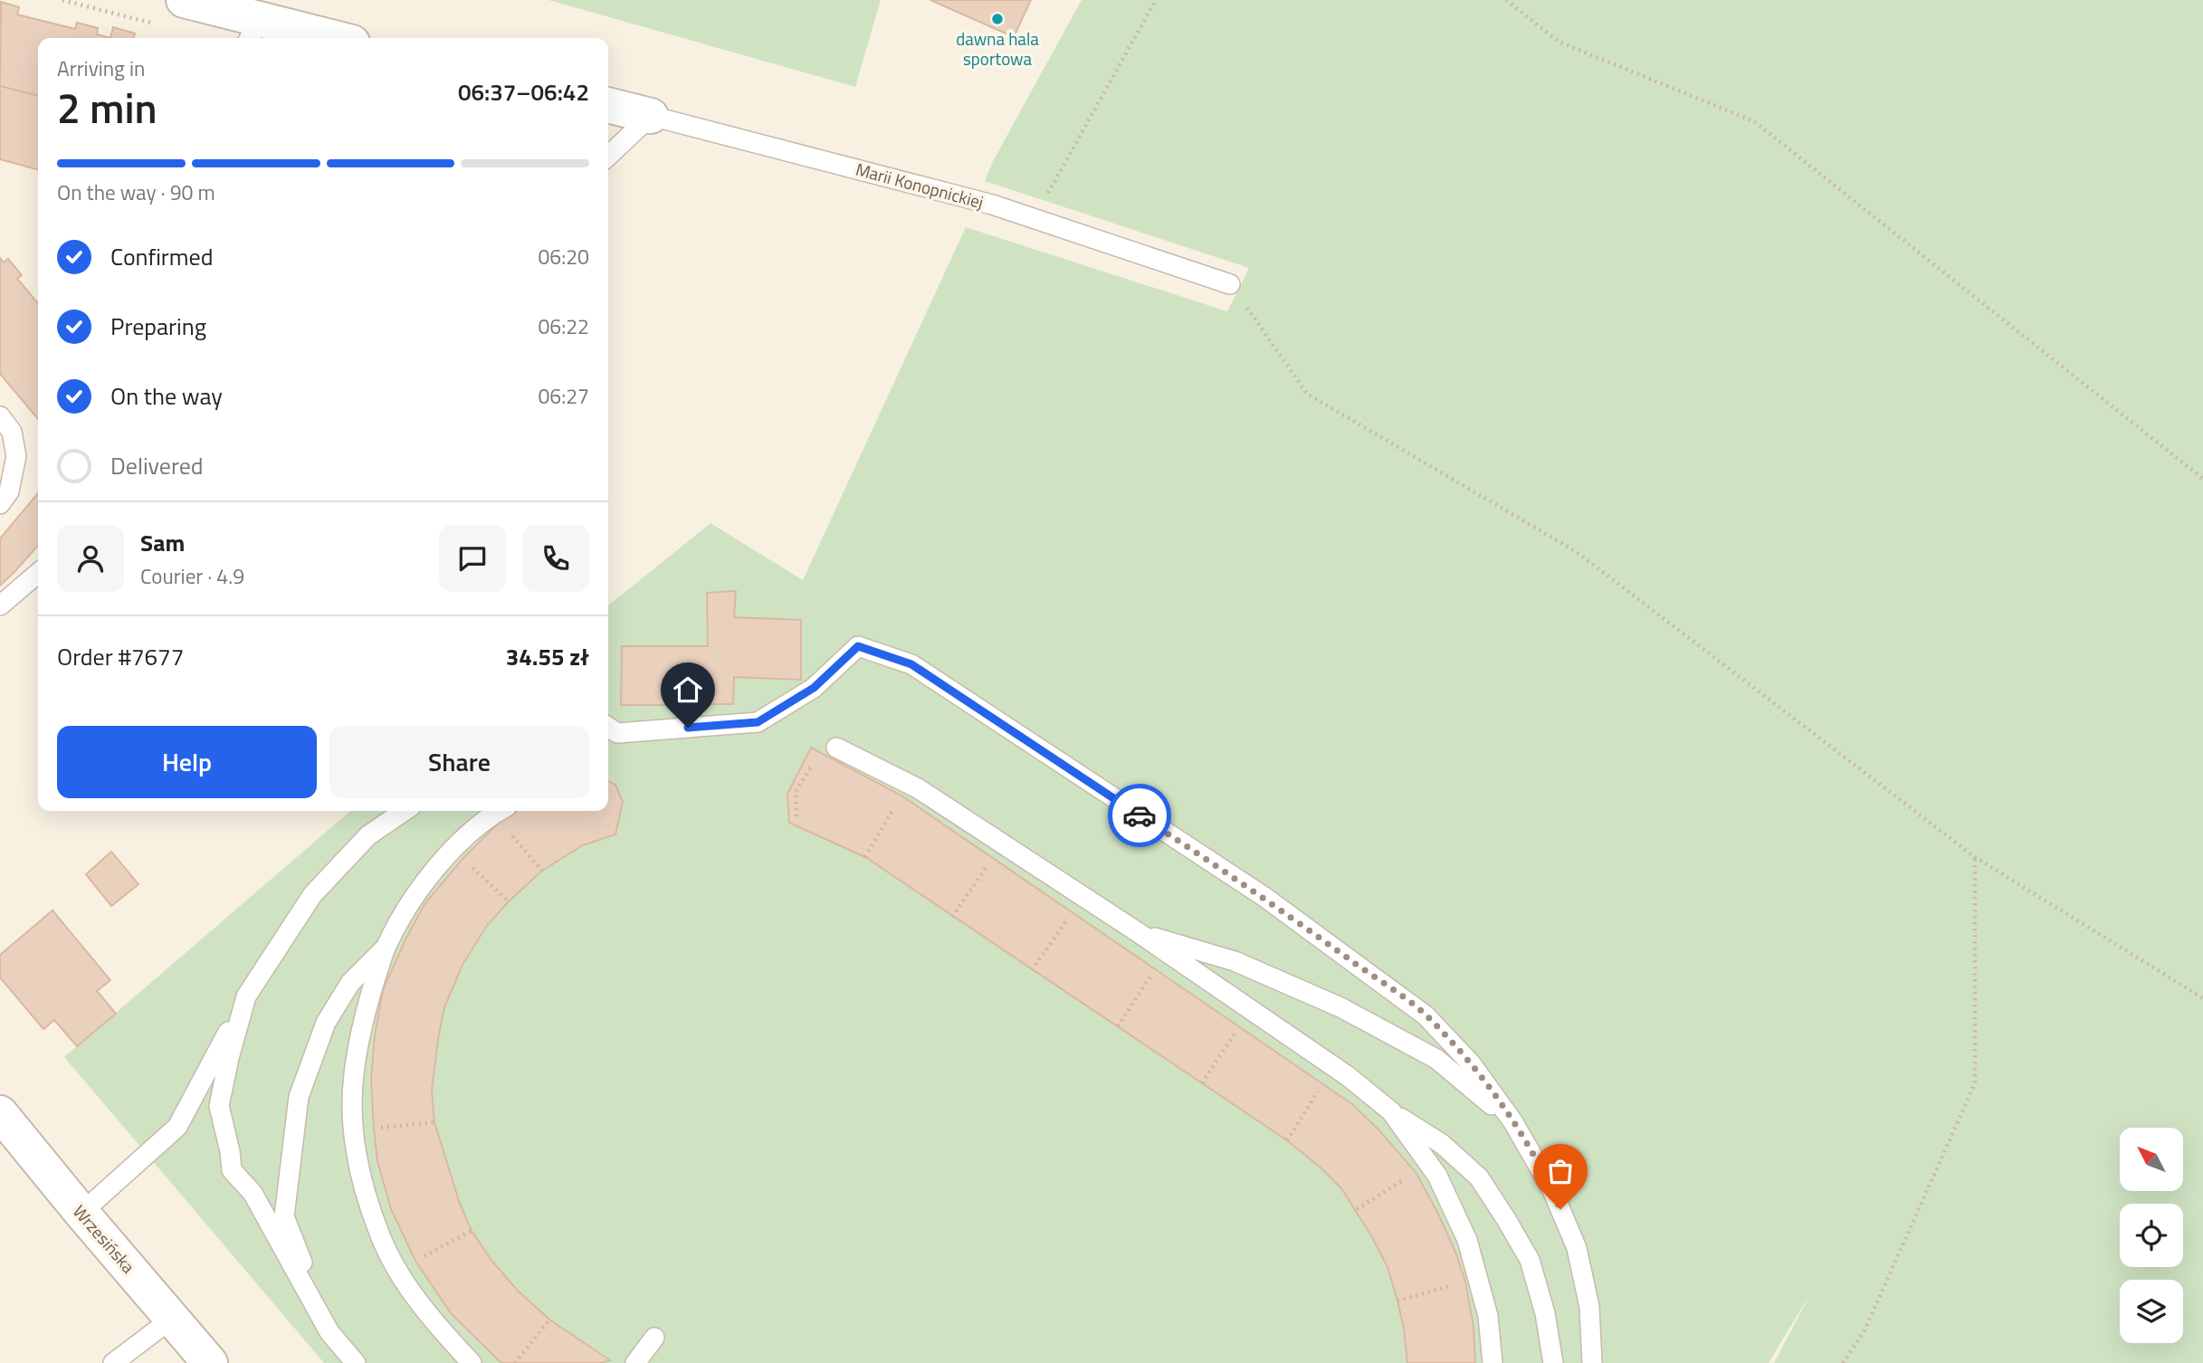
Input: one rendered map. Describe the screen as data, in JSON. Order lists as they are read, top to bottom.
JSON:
{
  "streets": {
    "street": ["Marii Konopnickiej", "Wrzesińska"]
  },
  "places": ["dawna hala sportowa"],
  "north": "top left",
  "page": {
    "heading": ["2 min", "Arriving in", "06:37–06:42"],
    "panel": [
      "Sam",
      "Courier · 4.9",
      "Order #7677",
      "34.55 zł"
    ],
    "bar": "On the way · 90 m",
    "list": [
      ["Confirmed", "06:20"],
      ["Preparing", "06:22"],
      ["On the way", "06:27"],
      "Delivered"
    ],
    "buttons": ["Help", "Share"]
  }
}
